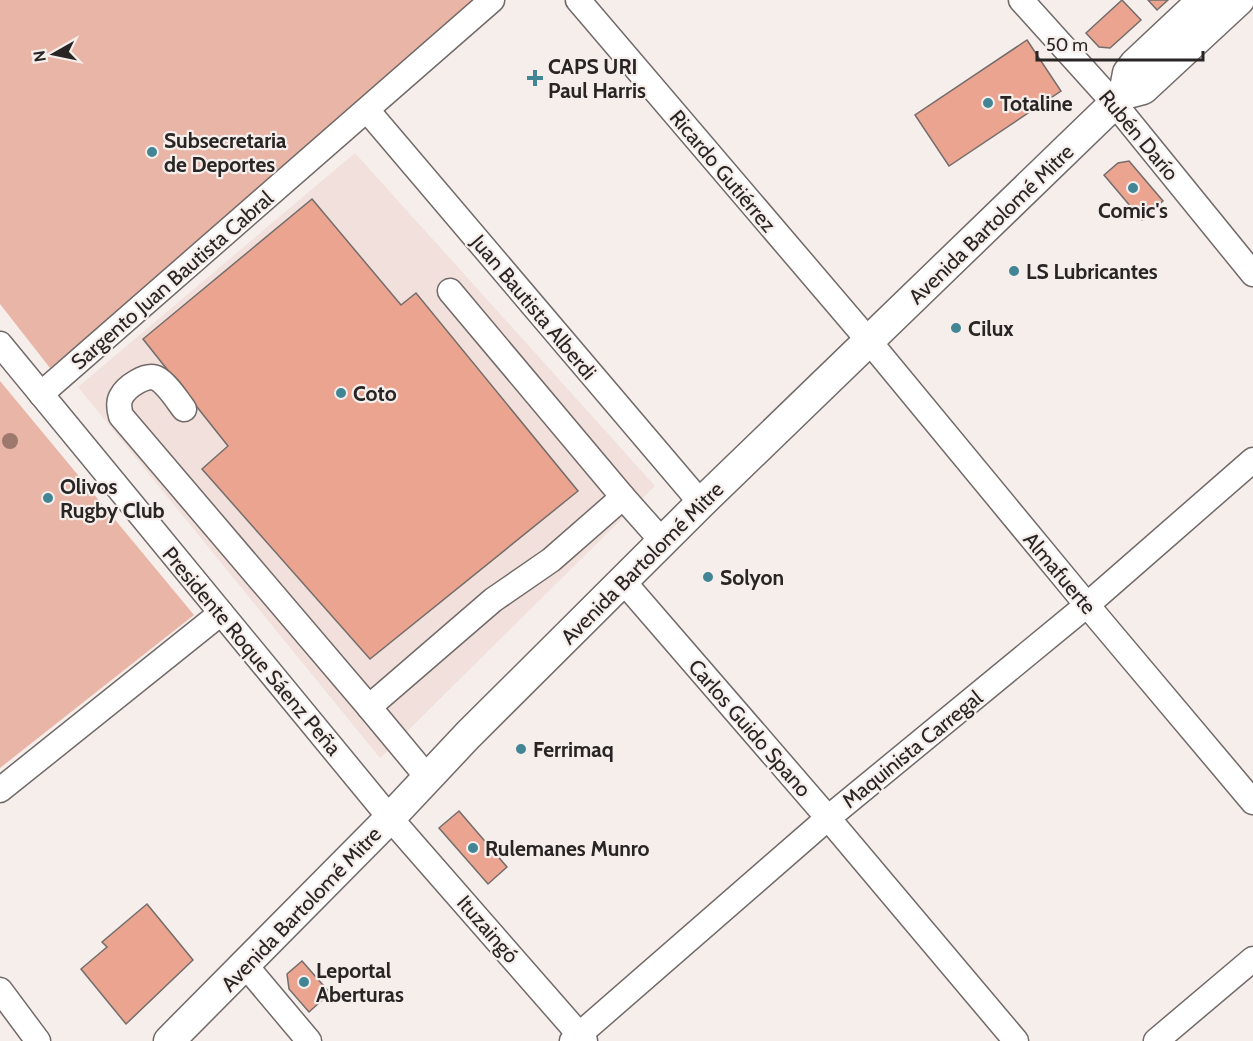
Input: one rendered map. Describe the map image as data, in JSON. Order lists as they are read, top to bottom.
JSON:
{
  "streets": {
    "main road": ["Avenida Bartolomé Mitre"],
    "street": [
      "Rubén Darío",
      "Ricardo Gutiérrez",
      "Sargento Juan Bautista Cabral",
      "Juan Bautista Alberdi",
      "Almafuerte",
      "Presidente Roque Sáenz Peña",
      "Carlos Guido Spano",
      "Maquinista Carregal",
      "Ituzaingó"
    ]
  },
  "crossings": [
    ["Rubén Darío", "Avenida Bartolomé Mitre"],
    ["Ricardo Gutiérrez", "Avenida Bartolomé Mitre"],
    ["Ricardo Gutiérrez", "Almafuerte"],
    ["Avenida Bartolomé Mitre", "Juan Bautista Alberdi"],
    ["Avenida Bartolomé Mitre", "Almafuerte"],
    ["Avenida Bartolomé Mitre", "Presidente Roque Sáenz Peña"],
    ["Avenida Bartolomé Mitre", "Carlos Guido Spano"],
    ["Avenida Bartolomé Mitre", "Ituzaingó"],
    ["Sargento Juan Bautista Cabral", "Juan Bautista Alberdi"],
    ["Sargento Juan Bautista Cabral", "Presidente Roque Sáenz Peña"],
    ["Almafuerte", "Maquinista Carregal"],
    ["Presidente Roque Sáenz Peña", "Ituzaingó"],
    ["Carlos Guido Spano", "Maquinista Carregal"],
    ["Maquinista Carregal", "Ituzaingó"]
  ],
  "places": {
    "health": ["CAPS URI Paul Harris"],
    "other": [
      "Totaline",
      "Subsecretaria de Deportes",
      "Comic's",
      "LS Lubricantes",
      "Cilux",
      "Coto",
      "Olivos Rugby Club",
      "Solyon",
      "Ferrimaq",
      "Rulemanes Munro",
      "Leportal Aberturas"
    ]
  },
  "scale_bar": "50 m",
  "north": "left"
}
